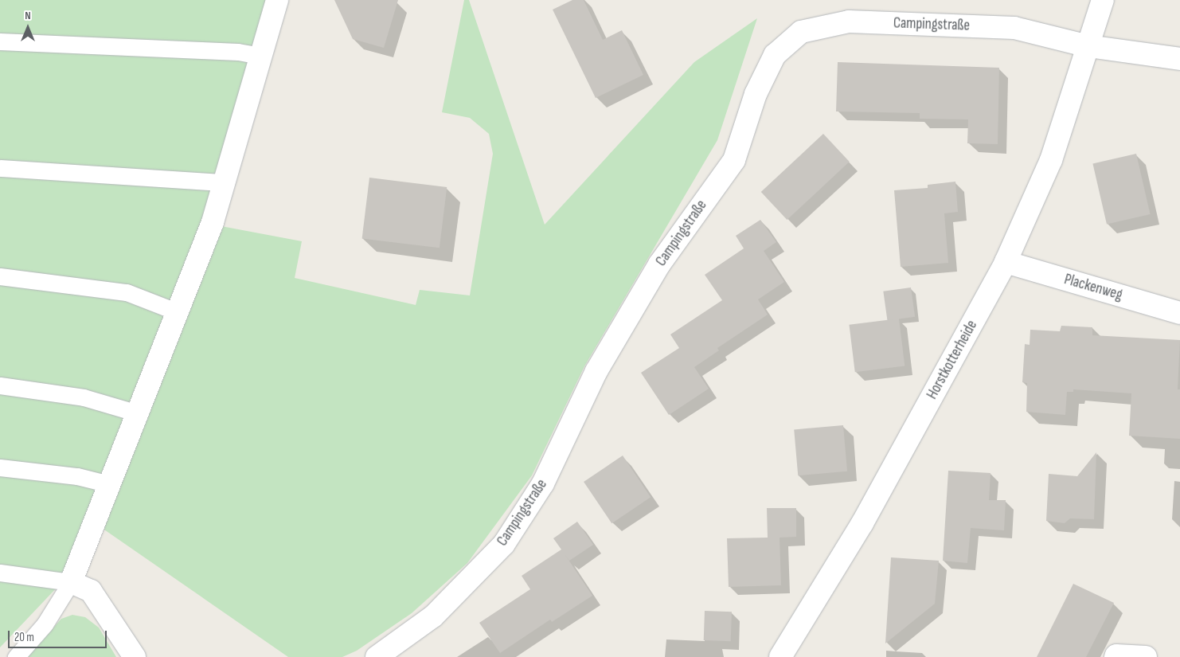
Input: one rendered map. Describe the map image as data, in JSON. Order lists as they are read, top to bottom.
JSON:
{
  "streets": {
    "street": ["Campingstraße", "Plackenweg", "Horstkotterheide"]
  },
  "crossings": [
    ["Campingstraße", "Horstkotterheide"],
    ["Plackenweg", "Horstkotterheide"]
  ],
  "scale_bar": "20 m",
  "north": "top"
}
